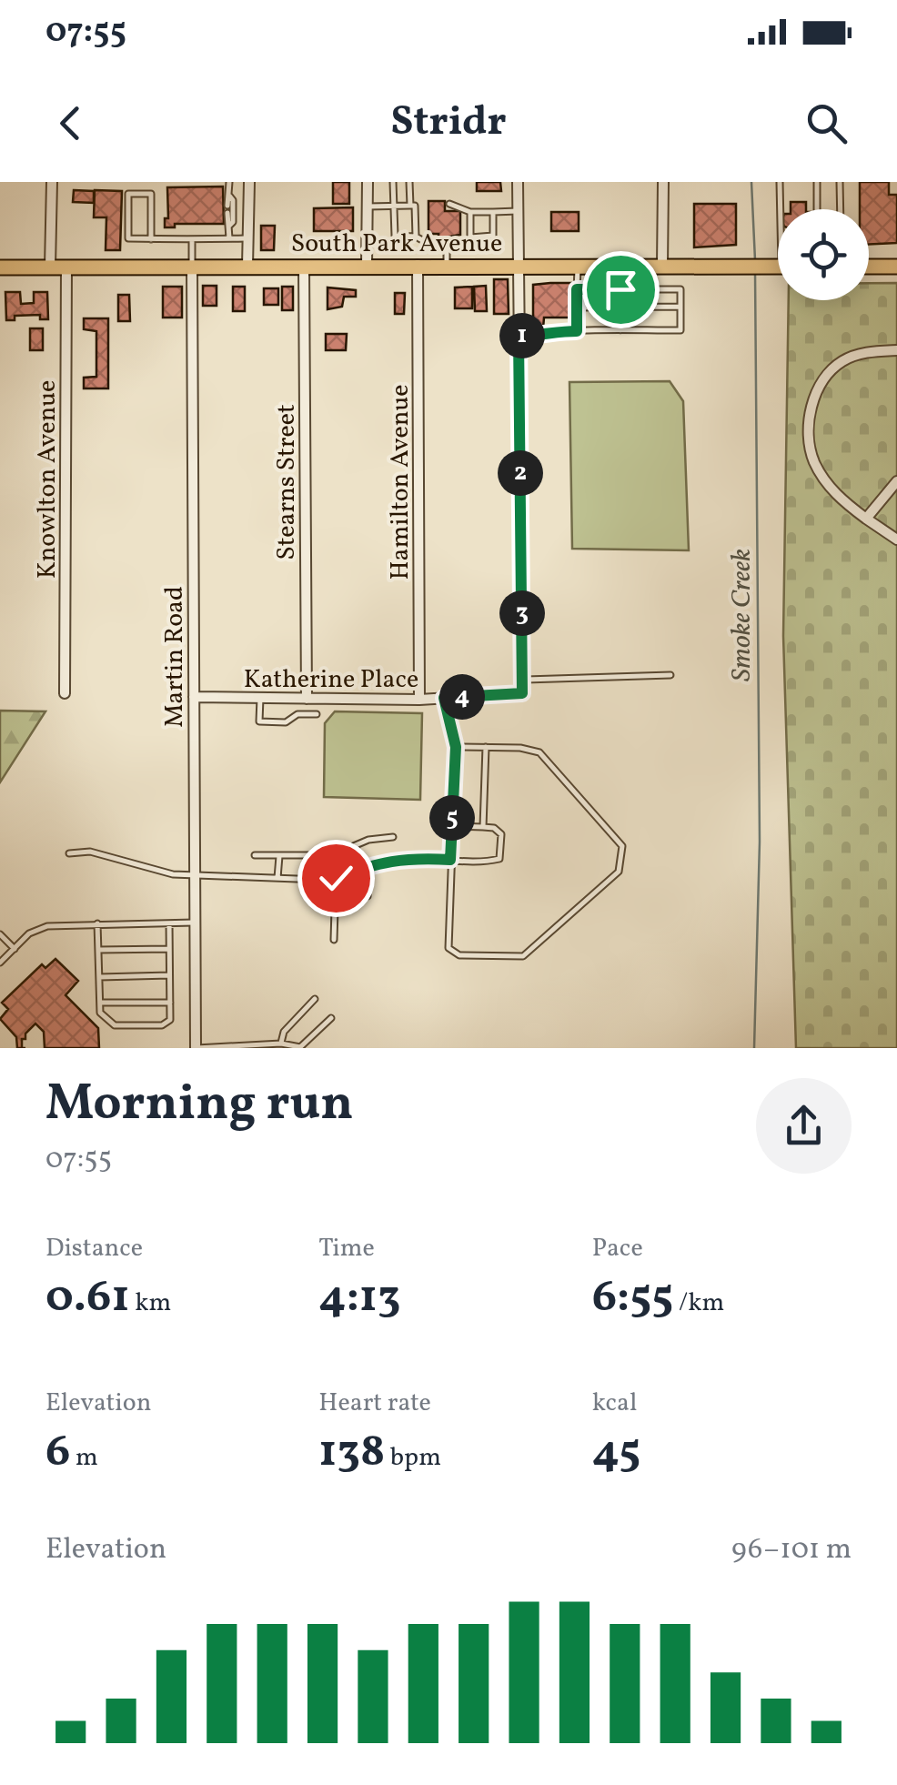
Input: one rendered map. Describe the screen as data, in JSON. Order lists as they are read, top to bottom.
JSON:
{
  "streets": {
    "main road": ["South Park Avenue"],
    "street": [
      "Knowlton Avenue",
      "Stearns Street",
      "Hamilton Avenue",
      "Martin Road",
      "Katherine Place"
    ]
  },
  "crossings": [
    ["South Park Avenue", "Knowlton Avenue"],
    ["South Park Avenue", "Stearns Street"],
    ["South Park Avenue", "Hamilton Avenue"],
    ["South Park Avenue", "Martin Road"],
    ["Stearns Street", "Katherine Place"],
    ["Hamilton Avenue", "Katherine Place"],
    ["Martin Road", "Katherine Place"]
  ],
  "water": ["Smoke Creek"],
  "page": {
    "status": "07:55",
    "header": "Stridr",
    "pins": [
      "1",
      "2",
      "3",
      "4",
      "5"
    ],
    "heading": ["Morning run", "07:55"],
    "stats": [
      ["Distance", "0.61 km"],
      ["Time", "4:13"],
      ["Pace", "6:55 /km"],
      ["Elevation", "6 m"],
      ["Heart rate", "138 bpm"],
      ["kcal", "45"]
    ],
    "chart": ["Elevation", "96–101 m"]
  }
}
